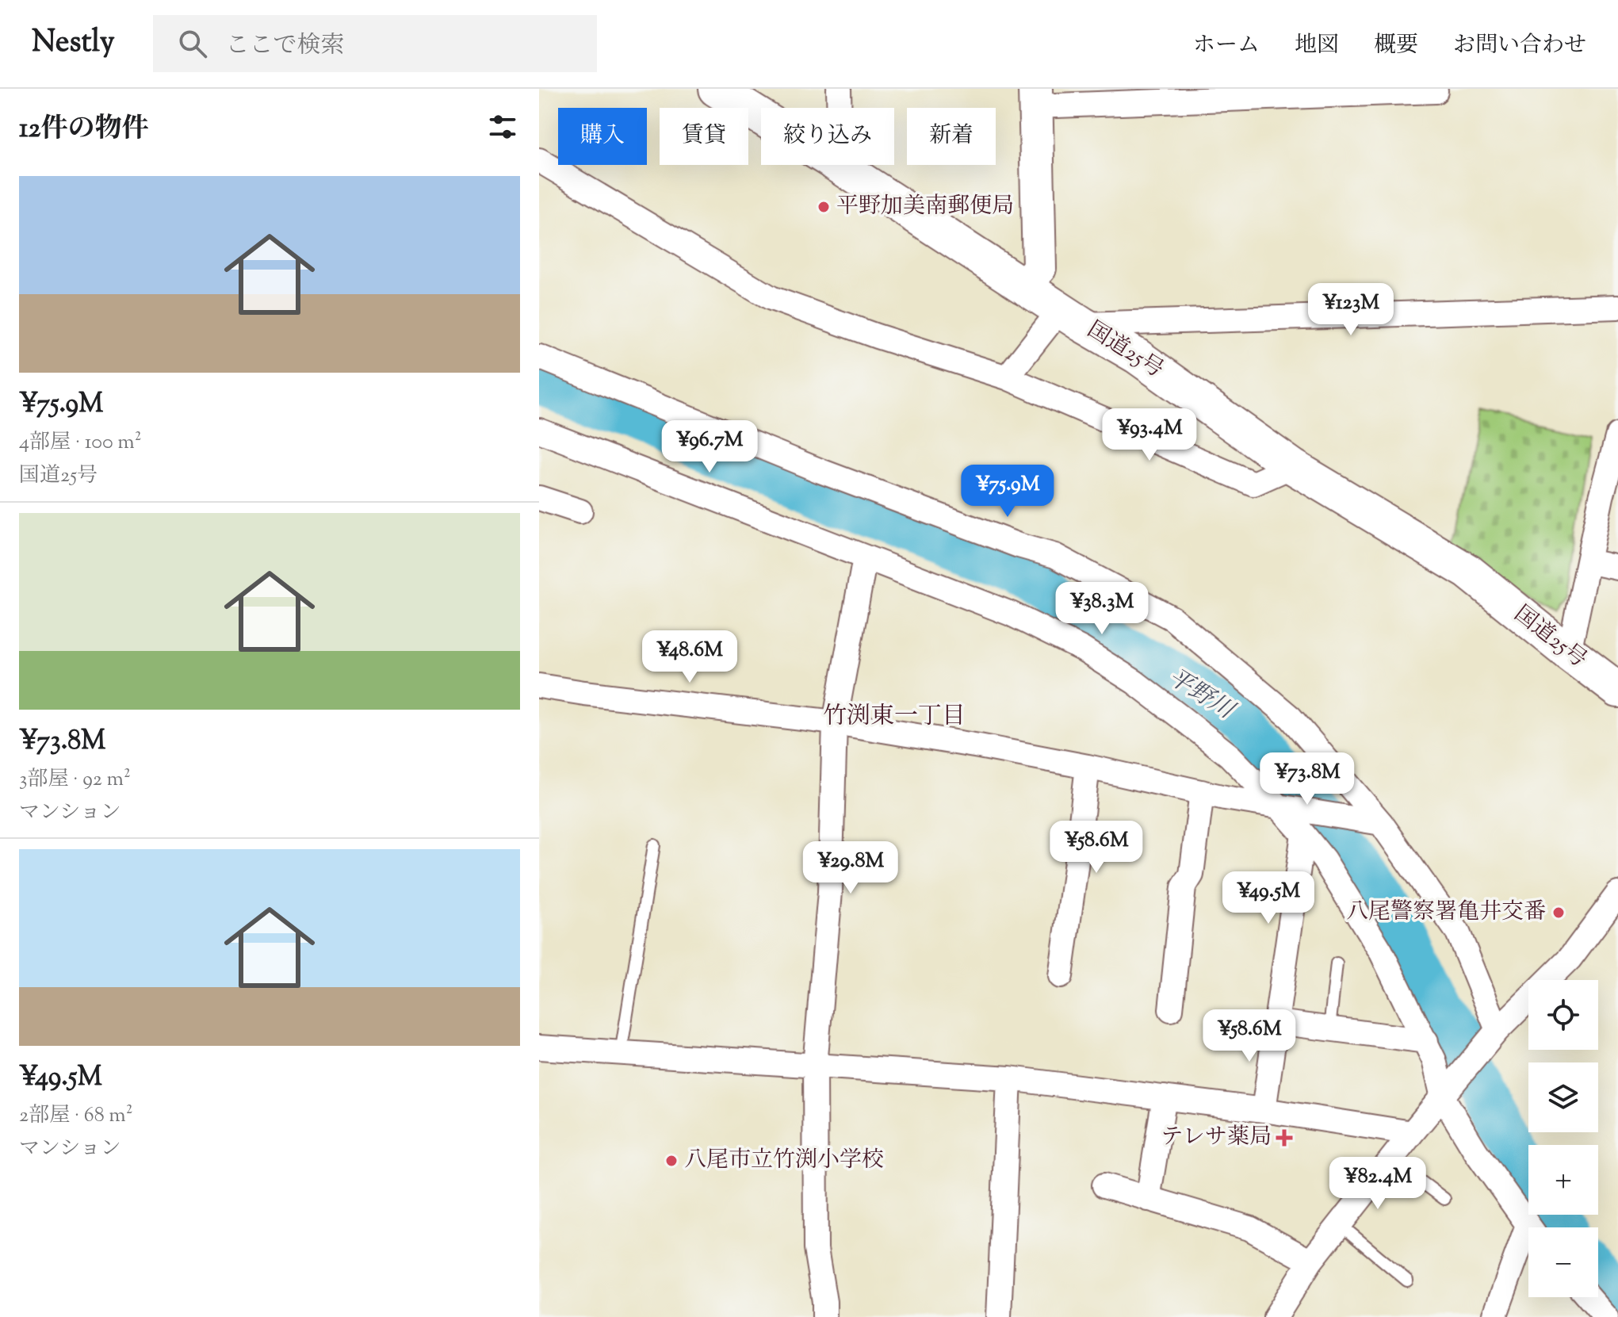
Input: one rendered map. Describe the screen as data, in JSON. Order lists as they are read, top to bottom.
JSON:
{
  "streets": {
    "highway": ["国道25号"]
  },
  "districts": ["竹渕東一丁目"],
  "water": ["平野川"],
  "places": {
    "other": ["平野加美南郵便局", "八尾警察署亀井交番", "八尾市立竹渕小学校"],
    "health": ["テレサ薬局"]
  },
  "page": {
    "header": "Nestly",
    "search": "ここで検索",
    "nav": [
      "ホーム",
      "地図",
      "概要",
      "お問い合わせ"
    ],
    "heading": "12件の物件",
    "chip": [
      "購入",
      "賃貸",
      "絞り込み",
      "新着"
    ],
    "list": [
      {
        "name": "¥75.9M",
        "note": "4部屋 · 100 m² · 国道25号"
      },
      {
        "name": "¥73.8M",
        "note": "3部屋 · 92 m² · マンション"
      },
      {
        "name": "¥49.5M",
        "note": "2部屋 · 68 m² · マンション"
      }
    ],
    "price": [
      "¥123M",
      "¥93.4M",
      "¥96.7M",
      "¥75.9M",
      "¥38.3M",
      "¥48.6M",
      "¥73.8M",
      "¥58.6M",
      "¥29.8M",
      "¥49.5M",
      "¥58.6M",
      "¥82.4M"
    ],
    "map_buttons": ["+", "−"]
  }
}
